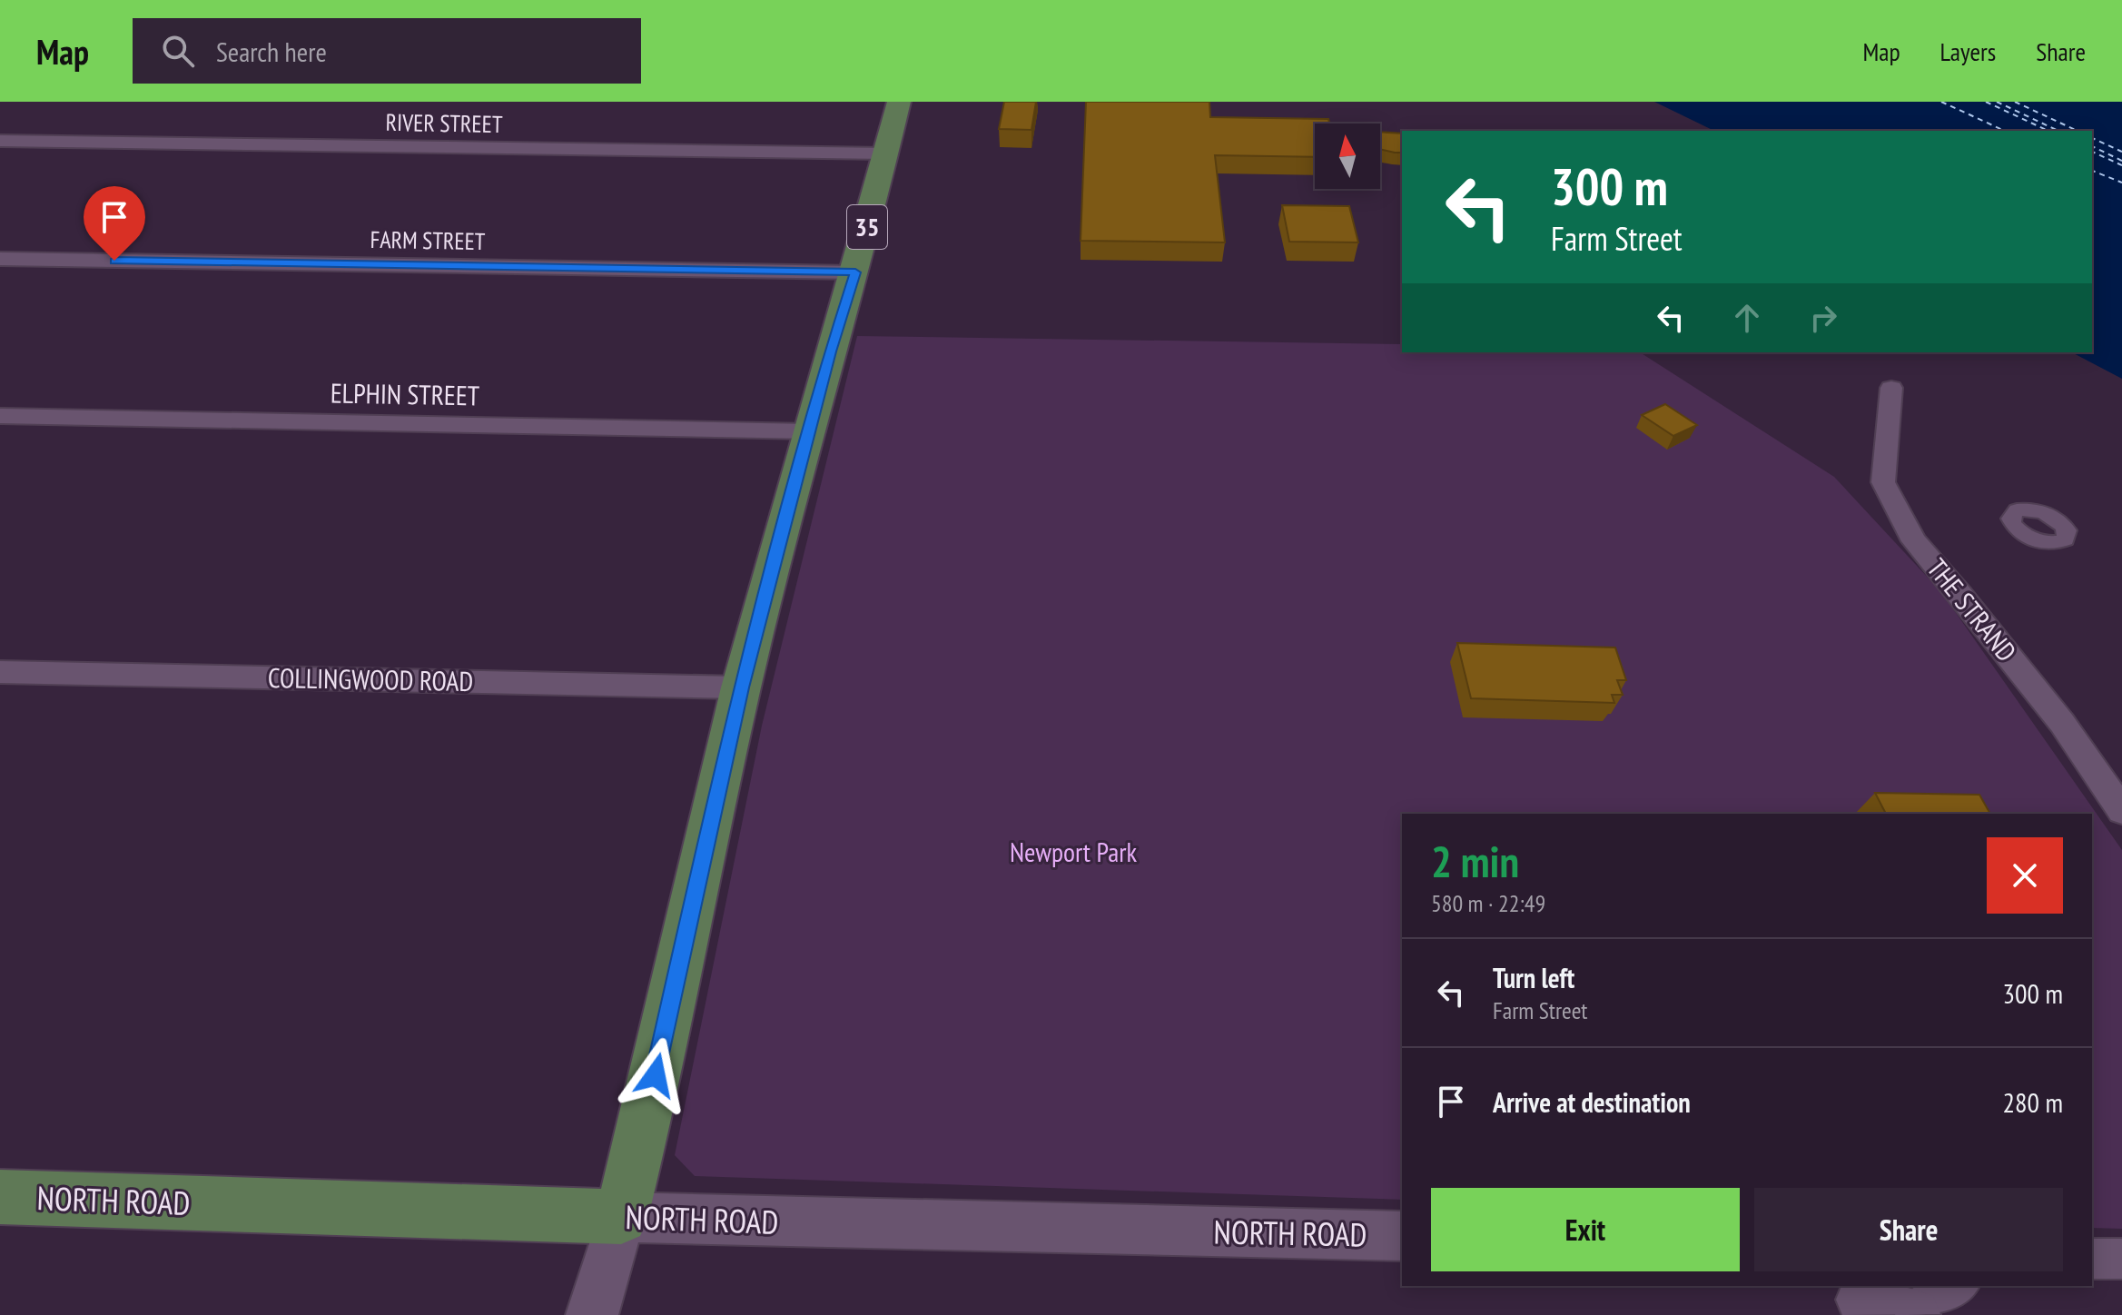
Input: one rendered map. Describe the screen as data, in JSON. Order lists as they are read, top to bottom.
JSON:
{
  "streets": {
    "main road": ["35", "NORTH ROAD"],
    "street": [
      "RIVER STREET",
      "FARM STREET",
      "ELPHIN STREET",
      "THE STRAND",
      "COLLINGWOOD ROAD"
    ]
  },
  "crossings": [
    ["RIVER STREET", "35"],
    ["35", "FARM STREET"],
    ["35", "ELPHIN STREET"],
    ["35", "COLLINGWOOD ROAD"],
    ["35", "NORTH ROAD"]
  ],
  "parks": ["Newport Park"],
  "north": "top",
  "page": {
    "header": "Map",
    "search": "Search here",
    "nav": ["Map", "Layers", "Share"],
    "turn": ["300 m", "Farm Street"],
    "heading": ["2 min", "580 m · 22:49"],
    "list": [
      {
        "name": "Turn left",
        "note": "Farm Street",
        "value": "300 m"
      },
      {
        "name": "Arrive at destination",
        "value": "280 m"
      }
    ],
    "buttons": ["Exit", "Share"]
  }
}
